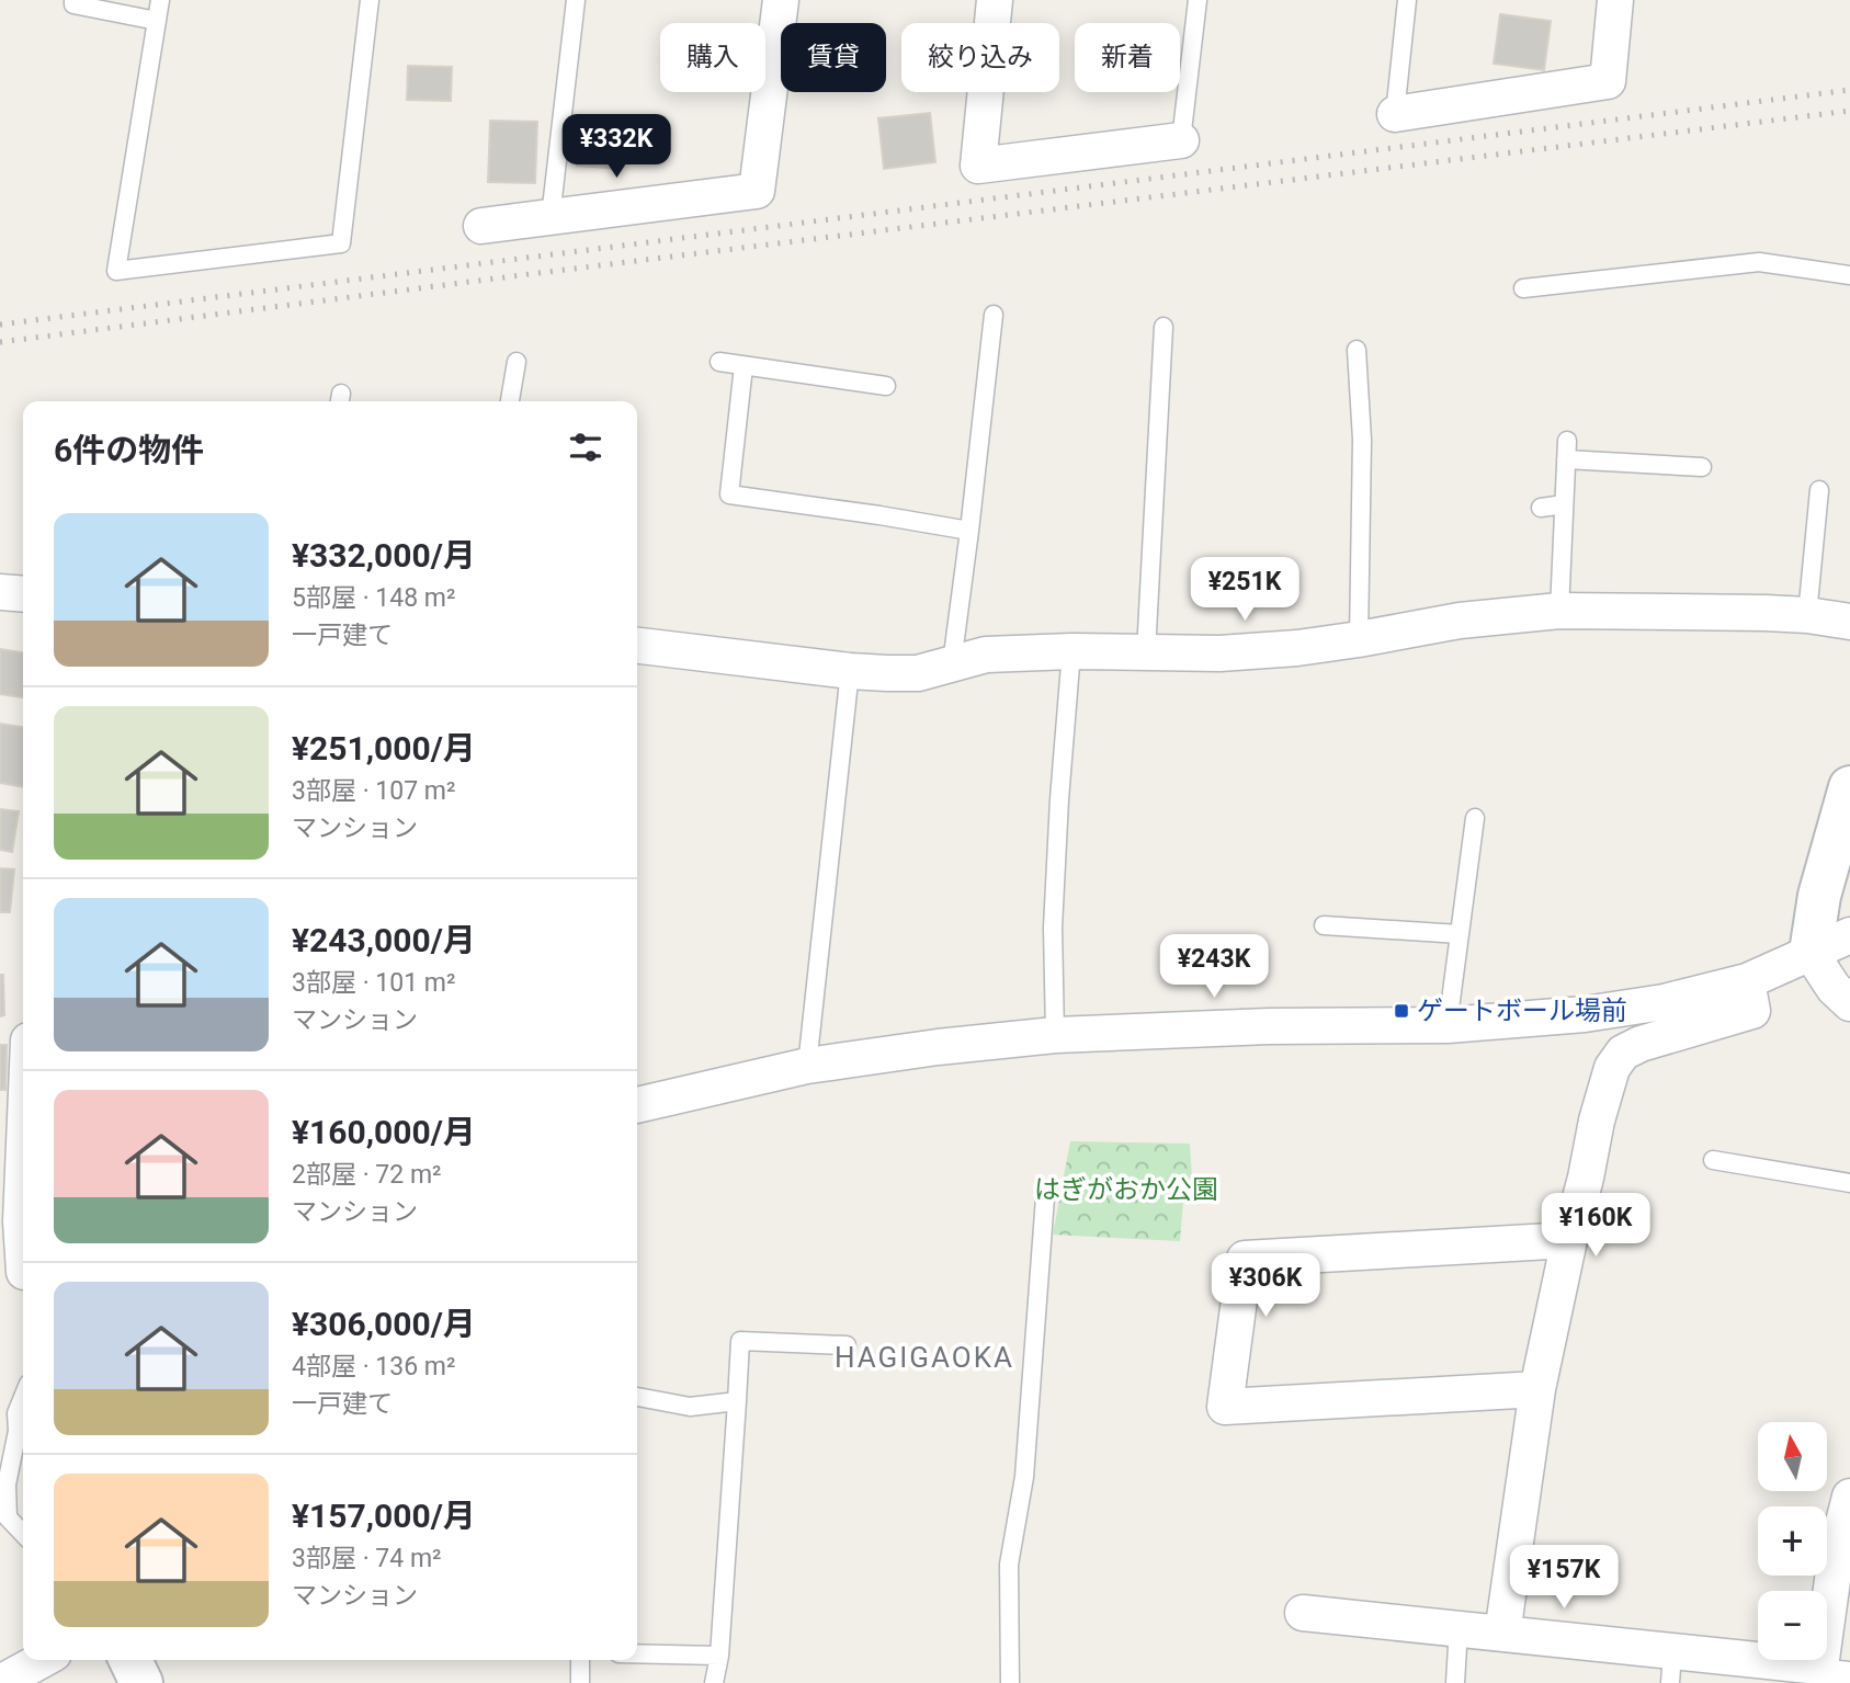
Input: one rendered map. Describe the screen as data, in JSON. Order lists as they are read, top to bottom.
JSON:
{
  "districts": ["HAGIGAOKA"],
  "parks": ["はぎがおか公園"],
  "places": {
    "transit": ["ゲートボール場前"]
  },
  "north": "top",
  "page": {
    "chip": [
      "購入",
      "賃貸",
      "絞り込み",
      "新着"
    ],
    "price": [
      "¥332K",
      "¥251K",
      "¥243K",
      "¥160K",
      "¥306K",
      "¥157K"
    ],
    "heading": "6件の物件",
    "list": [
      {
        "name": "¥332,000/月",
        "note": "5部屋 · 148 m² · 一戸建て"
      },
      {
        "name": "¥251,000/月",
        "note": "3部屋 · 107 m² · マンション"
      },
      {
        "name": "¥243,000/月",
        "note": "3部屋 · 101 m² · マンション"
      },
      {
        "name": "¥160,000/月",
        "note": "2部屋 · 72 m² · マンション"
      },
      {
        "name": "¥306,000/月",
        "note": "4部屋 · 136 m² · 一戸建て"
      },
      {
        "name": "¥157,000/月",
        "note": "3部屋 · 74 m² · マンション"
      }
    ],
    "map_buttons": ["+", "−"]
  }
}
